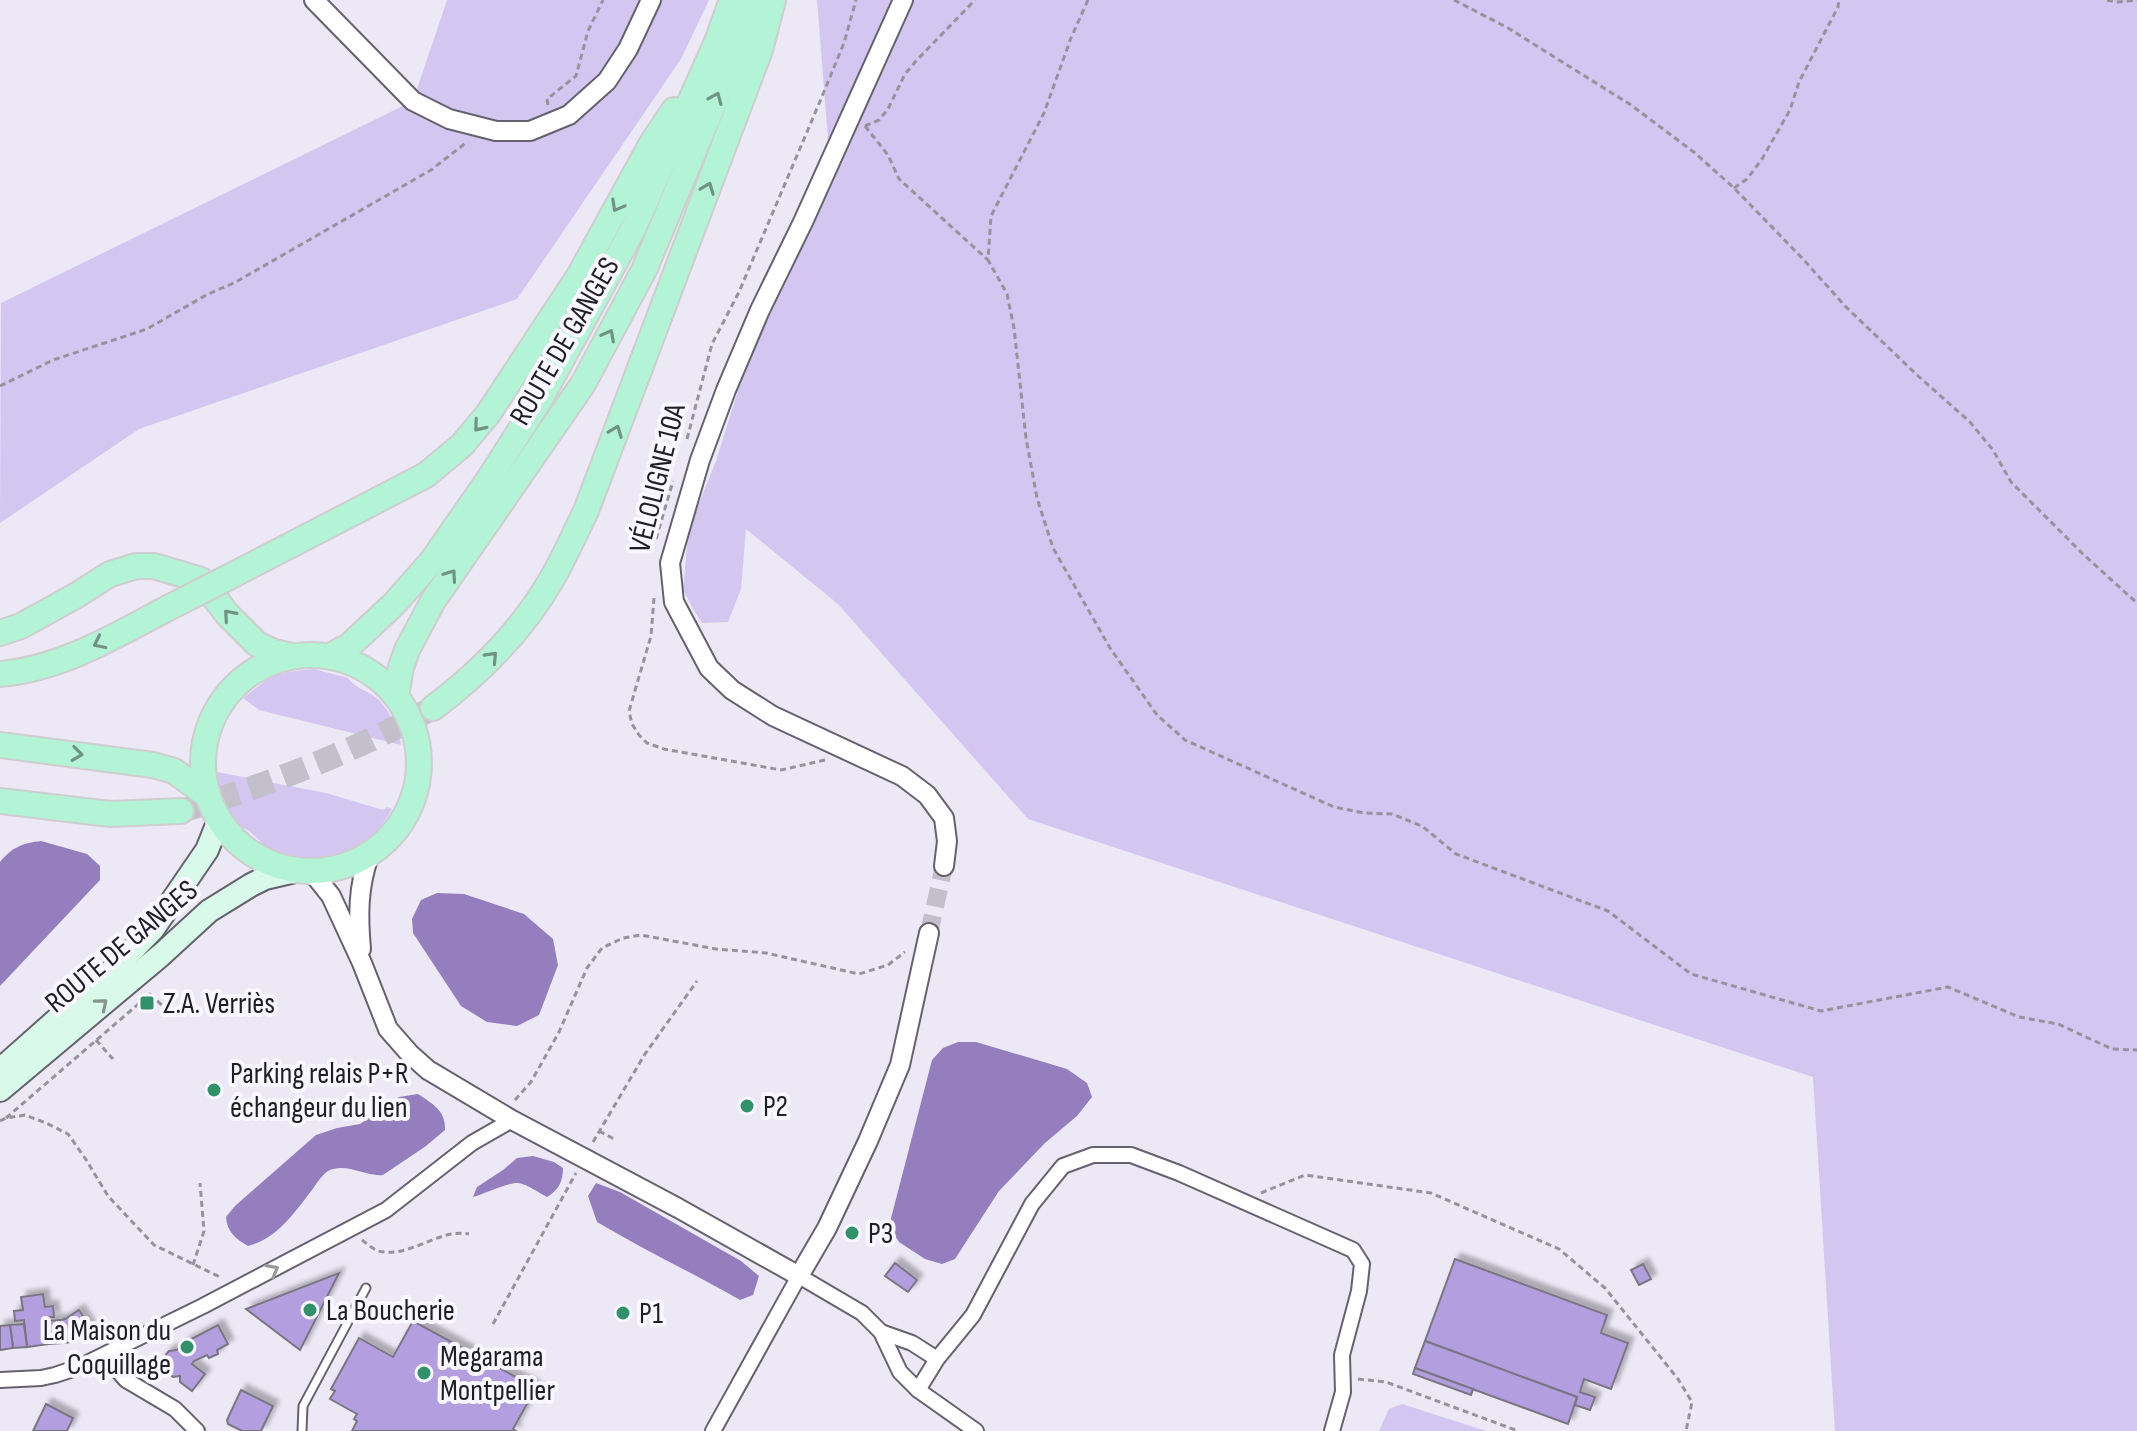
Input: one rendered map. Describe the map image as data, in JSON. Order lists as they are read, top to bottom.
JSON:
{
  "streets": {
    "main road": ["ROUTE DE GANGES"],
    "path": ["VÉLOLIGNE 10A"]
  },
  "places": {
    "transit": ["Z.A. Verriès"],
    "other": [
      "Parking relais P+R échangeur du lien",
      "P2",
      "P3",
      "La Boucherie",
      "P1",
      "La Maison du Coquillage",
      "Megarama Montpellier"
    ]
  }
}
